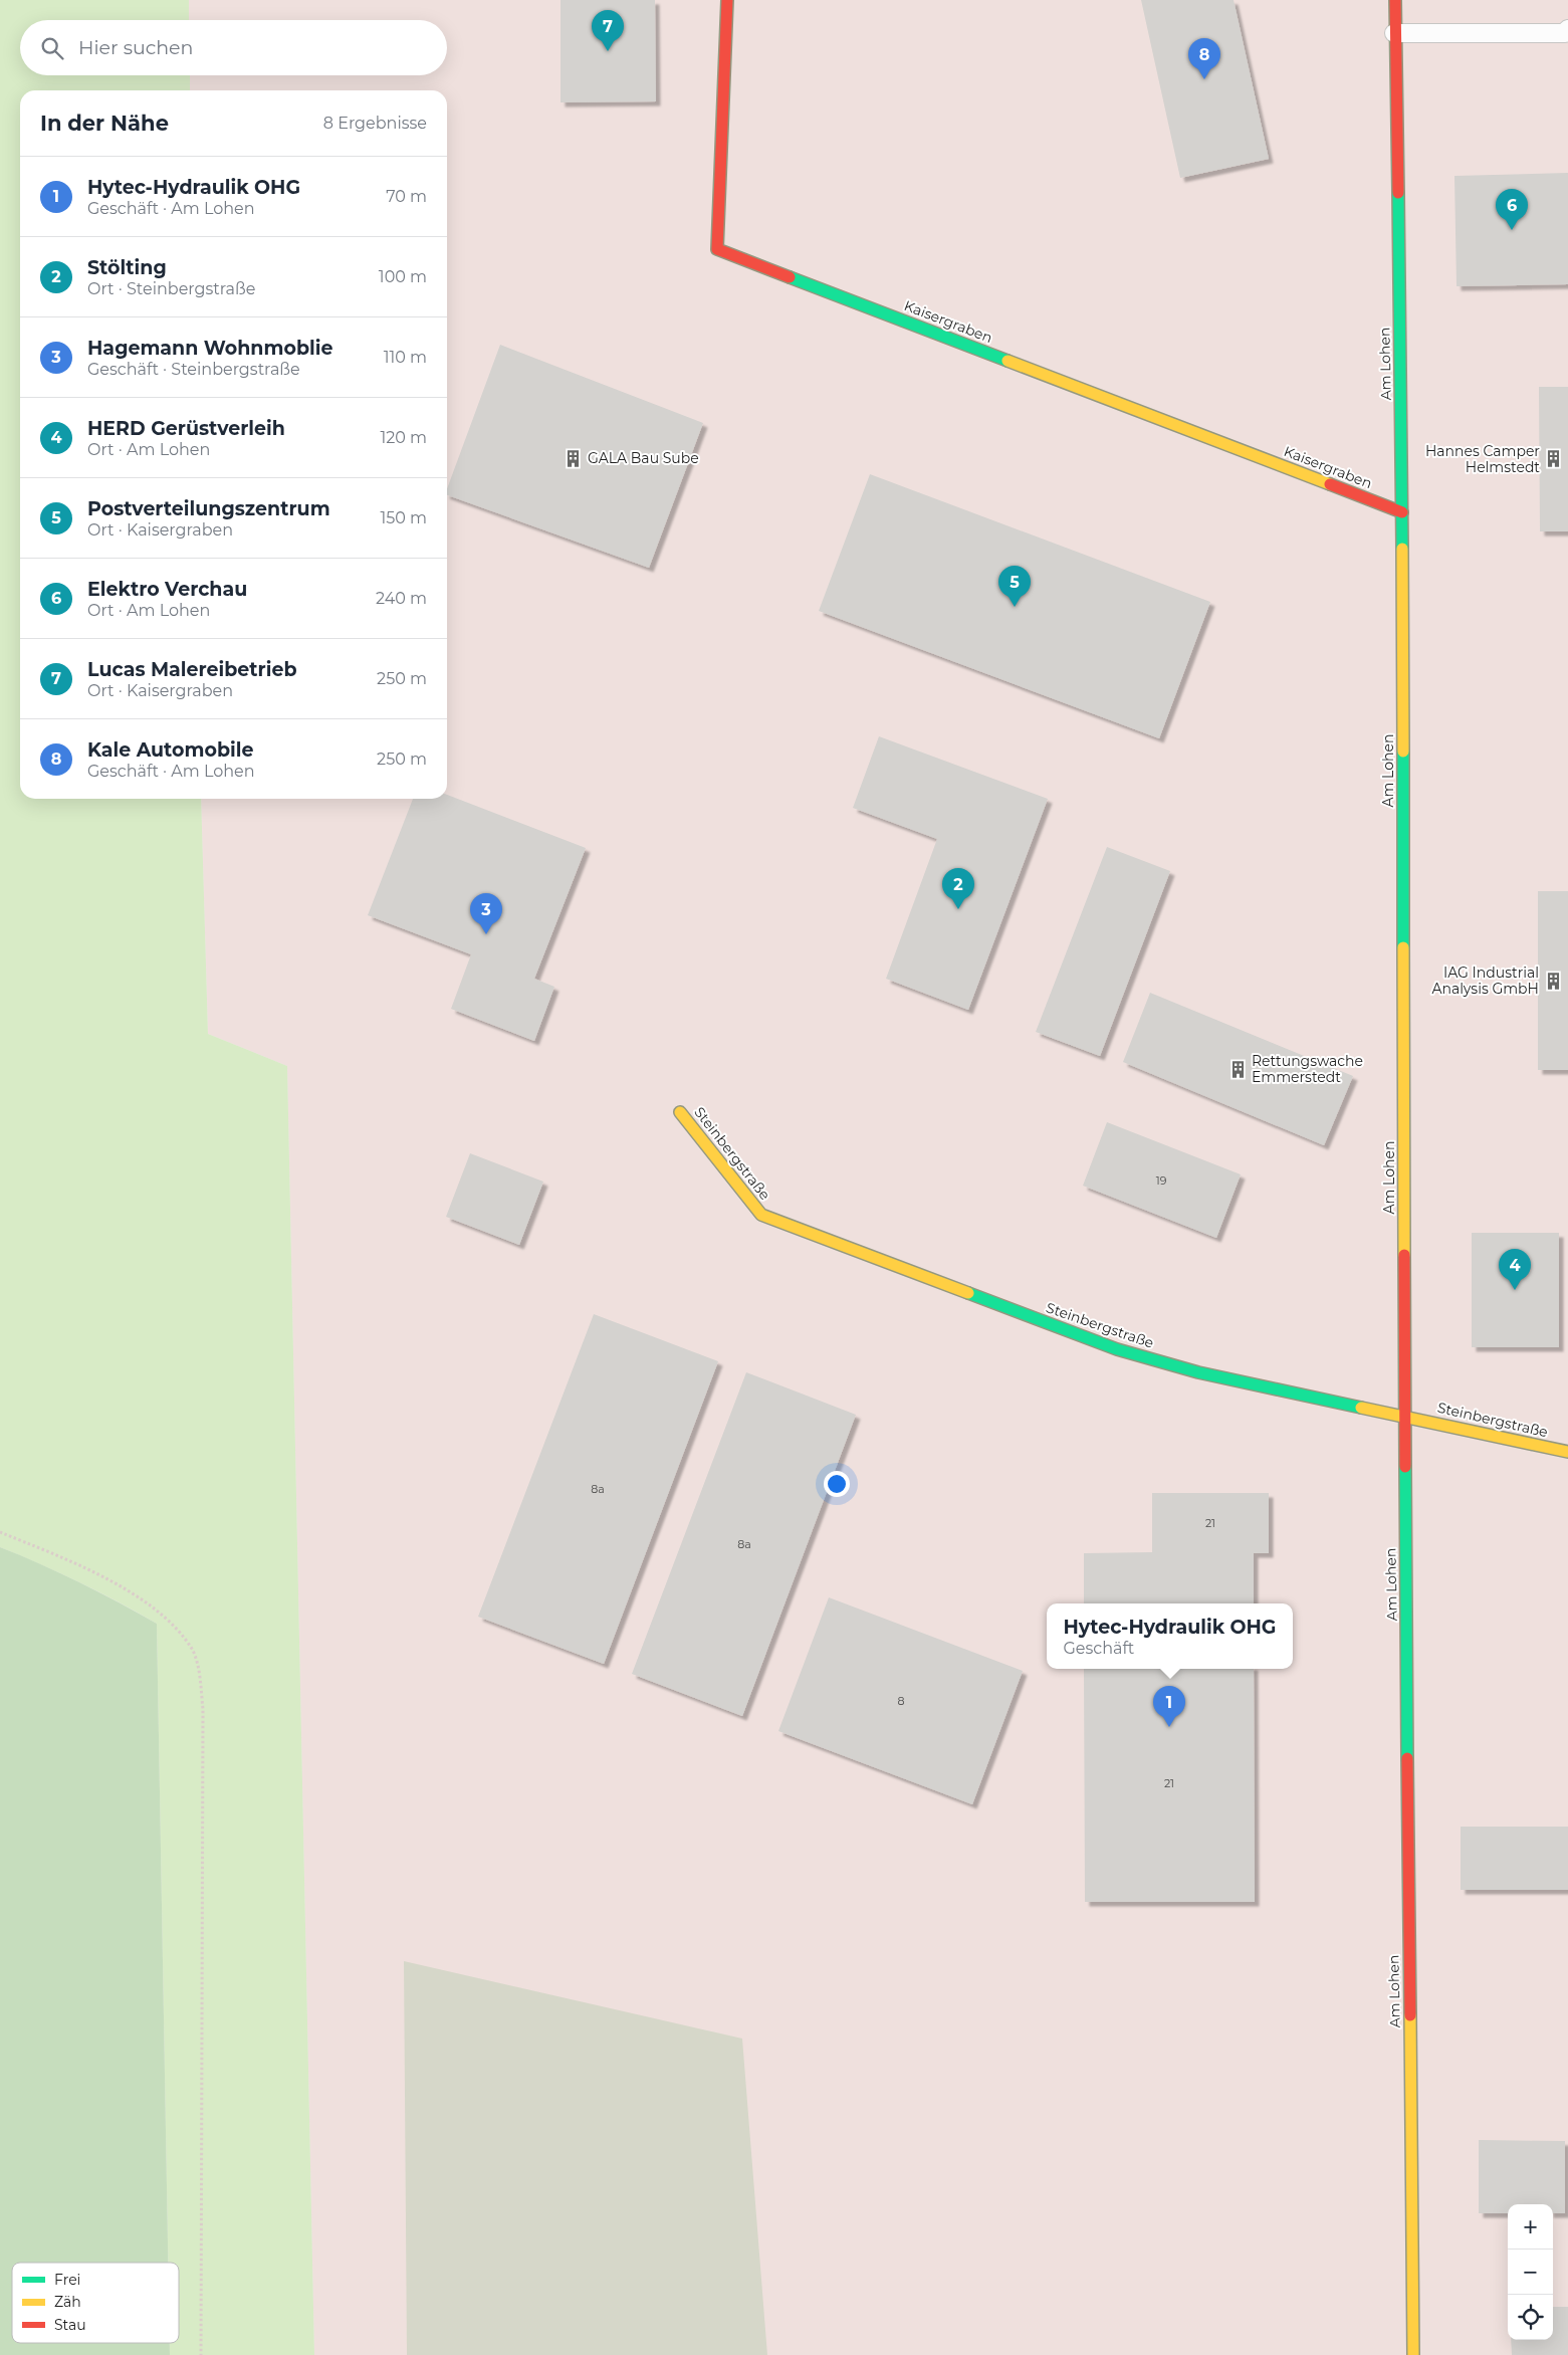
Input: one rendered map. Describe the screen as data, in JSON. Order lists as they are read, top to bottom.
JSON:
{
  "streets": {
    "street": ["Kaisergraben", "Am Lohen", "Steinbergstraße"]
  },
  "crossings": [
    ["Kaisergraben", "Am Lohen"],
    ["Am Lohen", "Steinbergstraße"]
  ],
  "places": {
    "building": [
      "GALA Bau Sube",
      "Hannes Camper Helmstedt",
      "IAG Industrial Analysis GmbH",
      "Rettungswache Emmerstedt"
    ]
  },
  "house_numbers": [
    "19",
    "8a",
    "21",
    "8a",
    "8",
    "21"
  ],
  "legend": ["Frei", "Zäh", "Stau"],
  "page": {
    "pins": [
      "7",
      "8",
      "6",
      "5",
      "2",
      "3",
      "4",
      "1"
    ],
    "search": "Hier suchen",
    "heading": ["In der Nähe", "8 Ergebnisse"],
    "list": [
      {
        "mark": "1",
        "name": "Hytec-Hydraulik OHG",
        "note": "Geschäft · Am Lohen",
        "value": "70 m"
      },
      {
        "mark": "2",
        "name": "Stölting",
        "note": "Ort · Steinbergstraße",
        "value": "100 m"
      },
      {
        "mark": "3",
        "name": "Hagemann Wohnmoblie",
        "note": "Geschäft · Steinbergstraße",
        "value": "110 m"
      },
      {
        "mark": "4",
        "name": "HERD Gerüstverleih",
        "note": "Ort · Am Lohen",
        "value": "120 m"
      },
      {
        "mark": "5",
        "name": "Postverteilungszentrum",
        "note": "Ort · Kaisergraben",
        "value": "150 m"
      },
      {
        "mark": "6",
        "name": "Elektro Verchau",
        "note": "Ort · Am Lohen",
        "value": "240 m"
      },
      {
        "mark": "7",
        "name": "Lucas Malereibetrieb",
        "note": "Ort · Kaisergraben",
        "value": "250 m"
      },
      {
        "mark": "8",
        "name": "Kale Automobile",
        "note": "Geschäft · Am Lohen",
        "value": "250 m"
      }
    ],
    "popup": ["Hytec-Hydraulik OHG", "Geschäft"],
    "map_buttons": ["+", "−"]
  }
}
